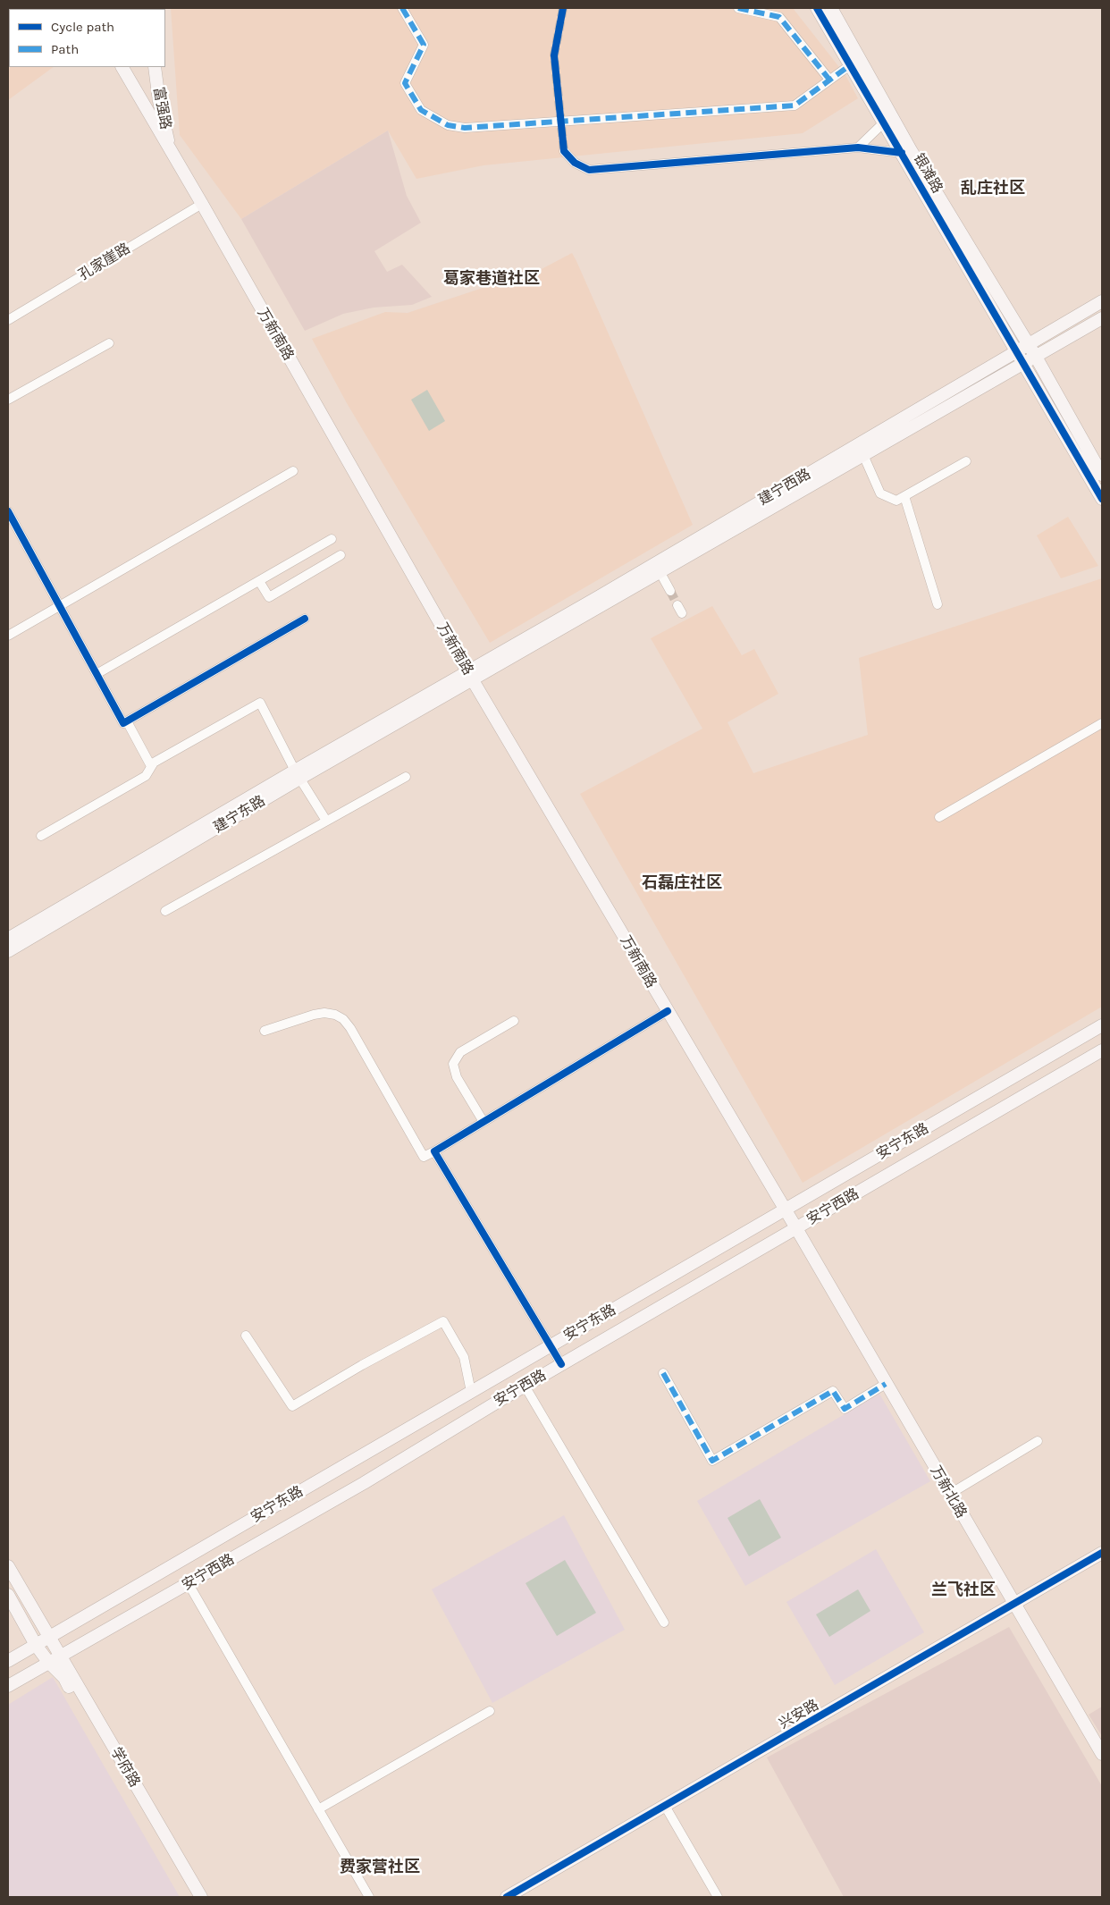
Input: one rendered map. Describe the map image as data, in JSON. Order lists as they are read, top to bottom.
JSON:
{
  "streets": {
    "main road": [
      "富强路",
      "银滩路",
      "万新南路",
      "建宁西路",
      "建宁东路",
      "安宁东路",
      "安宁西路",
      "万新北路",
      "兴安路",
      "学府路"
    ],
    "street": ["孔家崖路"]
  },
  "crossings": [
    ["富强路", "万新南路"],
    ["银滩路", "建宁西路"],
    ["孔家崖路", "万新南路"],
    ["万新南路", "建宁西路"],
    ["万新南路", "建宁东路"],
    ["万新南路", "安宁东路"],
    ["万新南路", "安宁西路"],
    ["万新南路", "万新北路"],
    ["建宁西路", "建宁东路"],
    ["安宁东路", "学府路"],
    ["安宁西路", "万新北路"],
    ["安宁西路", "学府路"],
    ["万新北路", "兴安路"]
  ],
  "districts": [
    "乱庄社区",
    "葛家巷道社区",
    "石磊庄社区",
    "兰飞社区",
    "费家营社区"
  ],
  "legend": ["Cycle path", "Path"]
}
